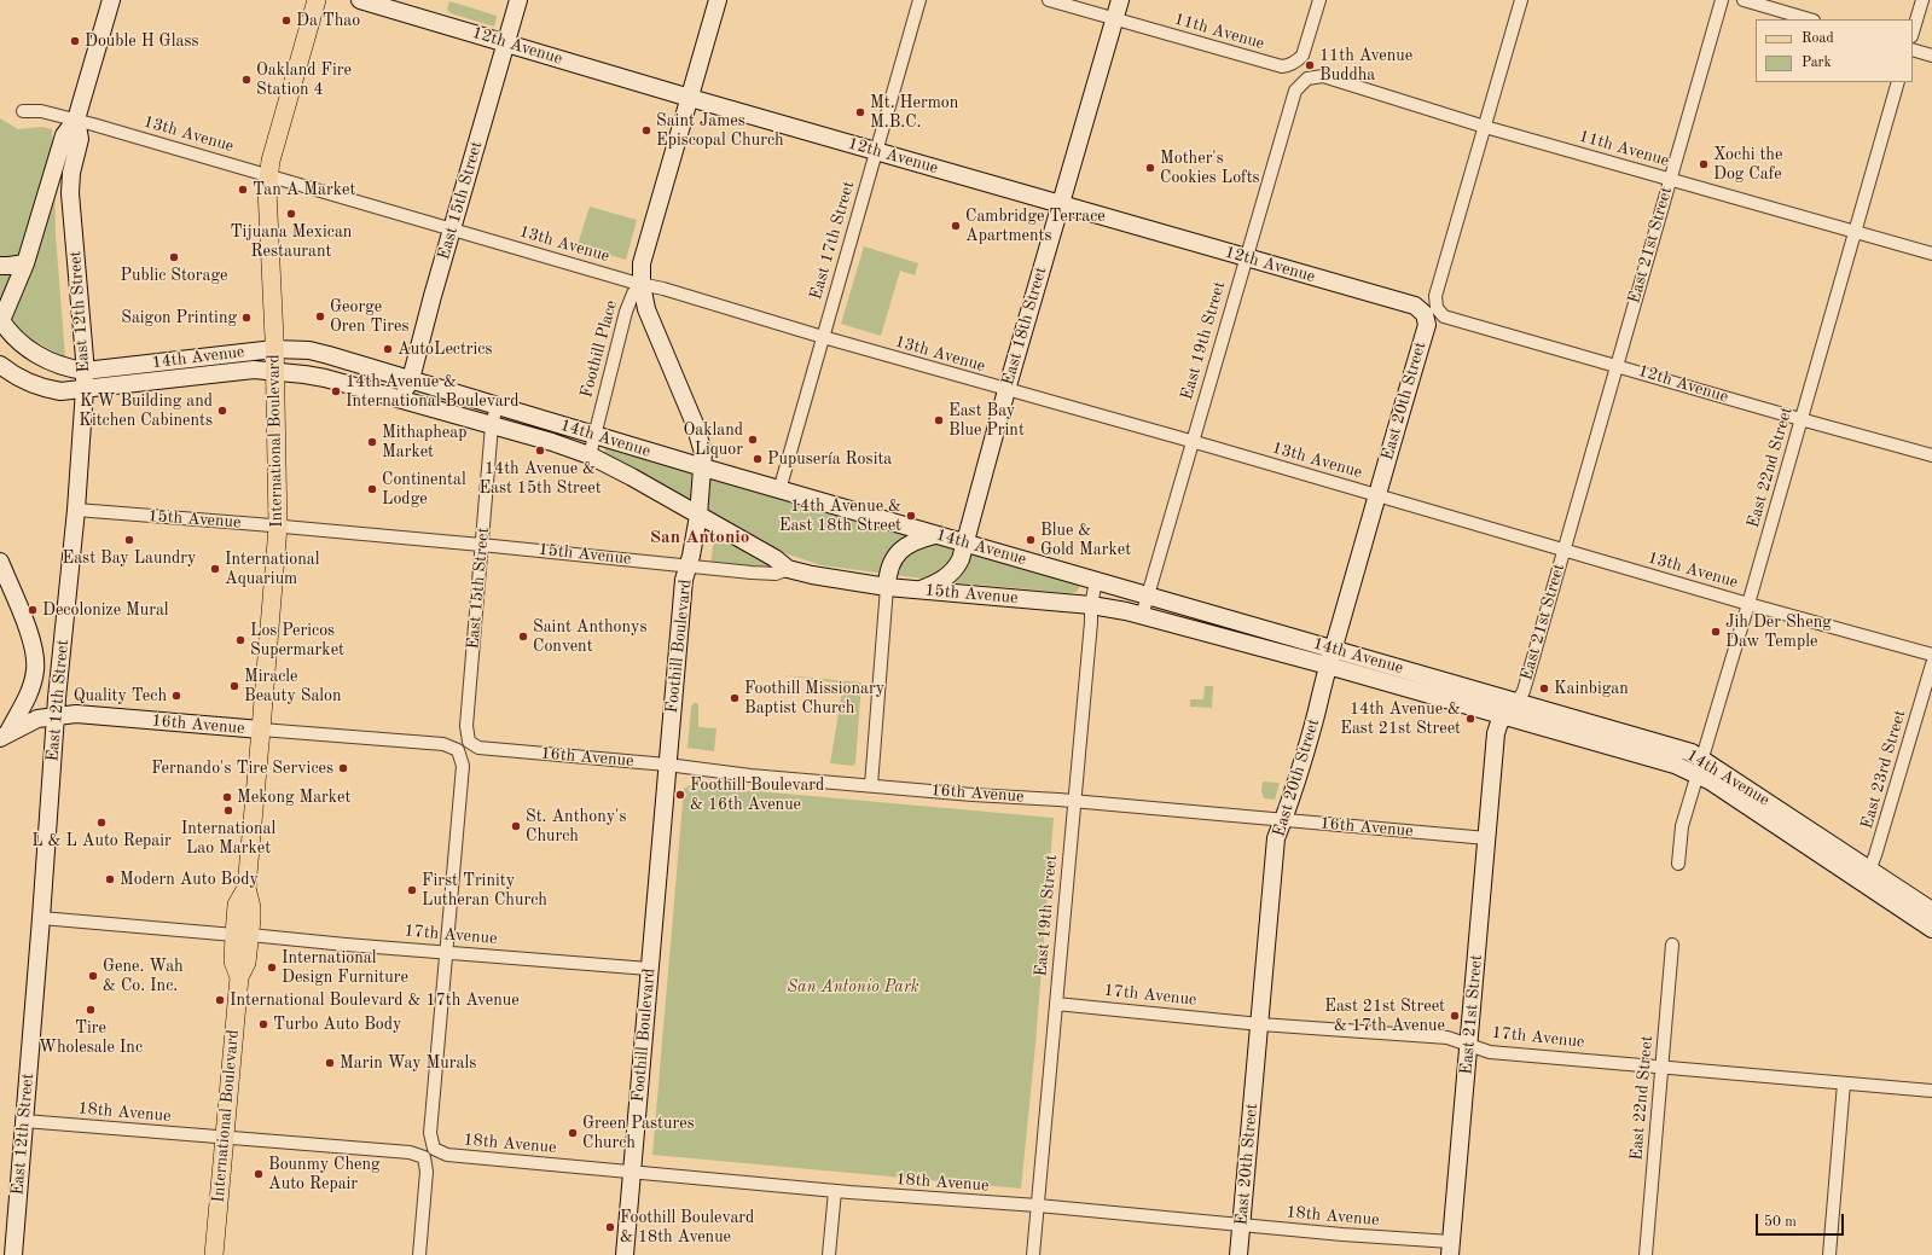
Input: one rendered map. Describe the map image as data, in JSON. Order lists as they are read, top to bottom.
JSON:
{
  "streets": {
    "main road": [
      "12th Avenue",
      "East 15th Street",
      "East 21st Street",
      "East 12th Street",
      "East 18th Street",
      "14th Avenue",
      "East 20th Street",
      "International Boulevard",
      "15th Avenue",
      "Foothill Boulevard",
      "16th Avenue"
    ],
    "street": [
      "11th Avenue",
      "13th Avenue",
      "East 17th Street",
      "East 19th Street",
      "Foothill Place",
      "East 22nd Street",
      "East 23rd Street",
      "17th Avenue",
      "18th Avenue"
    ]
  },
  "crossings": [
    ["11th Avenue", "East 21st Street"],
    ["11th Avenue", "East 18th Street"],
    ["11th Avenue", "East 19th Street"],
    ["11th Avenue", "East 20th Street"],
    ["11th Avenue", "East 22nd Street"],
    ["12th Avenue", "East 15th Street"],
    ["12th Avenue", "East 17th Street"],
    ["12th Avenue", "East 21st Street"],
    ["12th Avenue", "East 18th Street"],
    ["12th Avenue", "East 19th Street"],
    ["12th Avenue", "East 20th Street"],
    ["12th Avenue", "East 22nd Street"],
    ["12th Avenue", "Foothill Boulevard"],
    ["13th Avenue", "East 15th Street"],
    ["13th Avenue", "East 17th Street"],
    ["13th Avenue", "East 21st Street"],
    ["13th Avenue", "East 12th Street"],
    ["13th Avenue", "East 18th Street"],
    ["13th Avenue", "East 19th Street"],
    ["13th Avenue", "Foothill Place"],
    ["13th Avenue", "East 20th Street"],
    ["13th Avenue", "International Boulevard"],
    ["13th Avenue", "East 22nd Street"],
    ["13th Avenue", "Foothill Boulevard"],
    ["East 15th Street", "14th Avenue"],
    ["East 15th Street", "15th Avenue"],
    ["East 15th Street", "16th Avenue"],
    ["East 17th Street", "14th Avenue"],
    ["East 21st Street", "14th Avenue"],
    ["East 21st Street", "16th Avenue"],
    ["East 21st Street", "17th Avenue"],
    ["East 21st Street", "18th Avenue"],
    ["East 12th Street", "14th Avenue"],
    ["East 12th Street", "15th Avenue"],
    ["East 12th Street", "16th Avenue"],
    ["East 12th Street", "17th Avenue"],
    ["East 12th Street", "18th Avenue"],
    ["East 18th Street", "14th Avenue"],
    ["East 18th Street", "15th Avenue"],
    ["East 19th Street", "14th Avenue"],
    ["East 19th Street", "15th Avenue"],
    ["East 19th Street", "16th Avenue"],
    ["East 19th Street", "17th Avenue"],
    ["East 19th Street", "18th Avenue"],
    ["Foothill Place", "14th Avenue"],
    ["Foothill Place", "Foothill Boulevard"],
    ["14th Avenue", "East 20th Street"],
    ["14th Avenue", "International Boulevard"],
    ["14th Avenue", "East 22nd Street"],
    ["14th Avenue", "15th Avenue"],
    ["14th Avenue", "Foothill Boulevard"],
    ["14th Avenue", "East 23rd Street"],
    ["East 20th Street", "16th Avenue"],
    ["East 20th Street", "17th Avenue"],
    ["East 20th Street", "18th Avenue"],
    ["International Boulevard", "15th Avenue"],
    ["International Boulevard", "16th Avenue"],
    ["International Boulevard", "17th Avenue"],
    ["International Boulevard", "18th Avenue"],
    ["East 22nd Street", "17th Avenue"],
    ["15th Avenue", "Foothill Boulevard"],
    ["Foothill Boulevard", "16th Avenue"],
    ["Foothill Boulevard", "17th Avenue"],
    ["Foothill Boulevard", "18th Avenue"],
    ["16th Avenue", "17th Avenue"],
    ["16th Avenue", "18th Avenue"],
    ["17th Avenue", "18th Avenue"]
  ],
  "districts": ["San Antonio"],
  "parks": ["San Antonio Park"],
  "places": [
    "Da Thao",
    "Double H Glass",
    "11th Avenue Buddha",
    "Oakland Fire Station 4",
    "Mt. Hermon M.B.C.",
    "Saint James Episcopal Church",
    "Xochi the Dog Cafe",
    "Mother's Cookies Lofts",
    "Tan A Market",
    "Tijuana Mexican Restaurant",
    "Cambridge Terrace Apartments",
    "Public Storage",
    "George Oren Tires",
    "Saigon Printing",
    "AutoLectrics",
    "14th Avenue & International Boulevard",
    "K W Building and Kitchen Cabinents",
    "East Bay Blue Print",
    "Oakland Liquor",
    "Mithapheap Market",
    "14th Avenue & East 15th Street",
    "Pupusería Rosita",
    "Continental Lodge",
    "14th Avenue & East 18th Street",
    "East Bay Laundry",
    "Blue & Gold Market",
    "International Aquarium",
    "Decolonize Mural",
    "Jih Der Sheng Daw Temple",
    "Saint Anthonys Convent",
    "Los Pericos Supermarket",
    "Miracle Beauty Salon",
    "Kainbigan",
    "Quality Tech",
    "Foothill Missionary Baptist Church",
    "14th Avenue & East 21st Street",
    "Fernando's Tire Services",
    "Foothill Boulevard & 16th Avenue",
    "Mekong Market",
    "International Lao Market",
    "L & L Auto Repair",
    "St. Anthony's Church",
    "Modern Auto Body",
    "First Trinity Lutheran Church",
    "International Design Furniture",
    "Gene. Wah & Co. Inc.",
    "International Boulevard & 17th Avenue",
    "Tire Wholesale Inc",
    "East 21st Street & 17th Avenue",
    "Turbo Auto Body",
    "Marin Way Murals",
    "Green Pastures Church",
    "Bounmy Cheng Auto Repair",
    "Foothill Boulevard & 18th Avenue"
  ],
  "legend": ["Road", "Park"],
  "scale_bar": "50 m"
}
